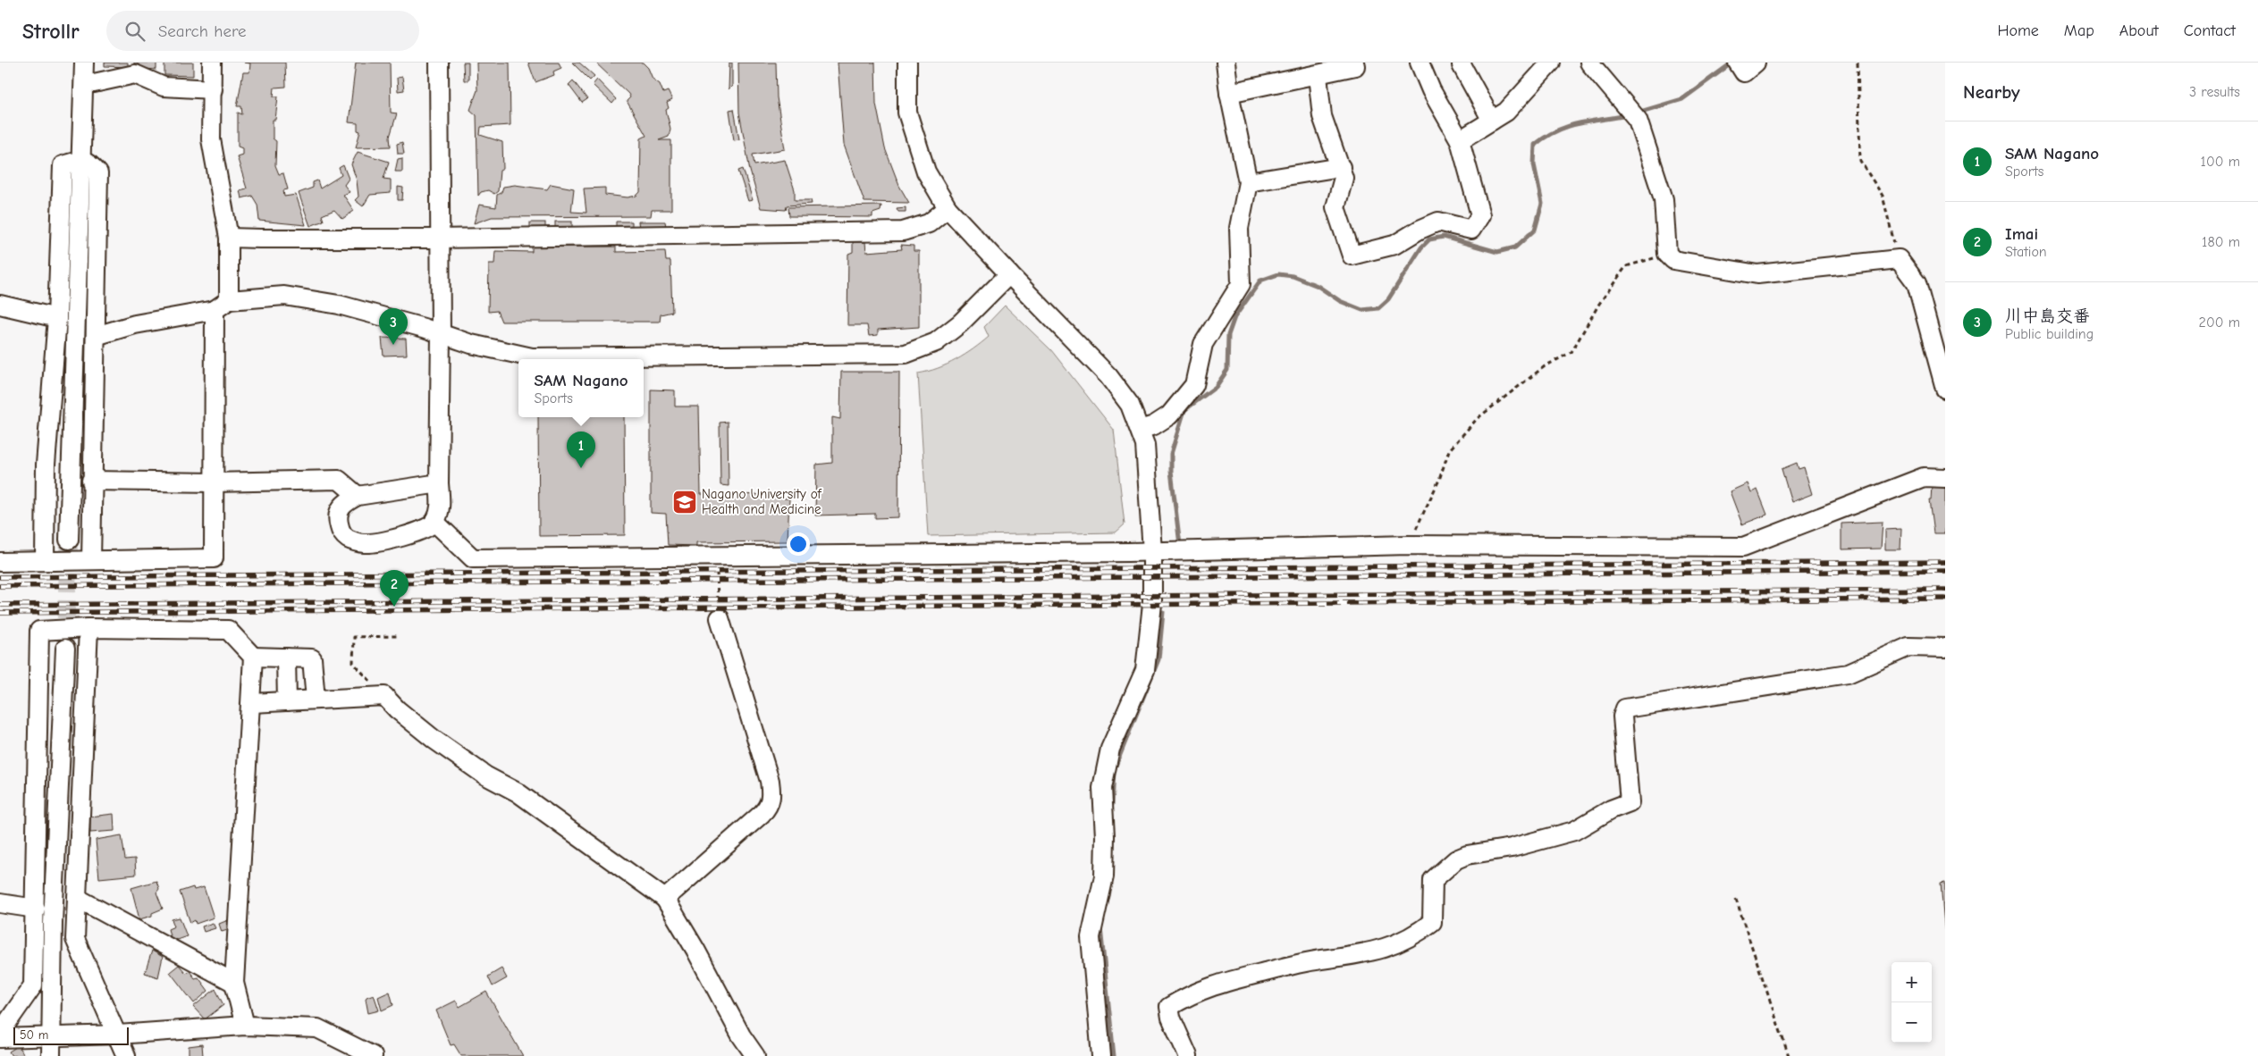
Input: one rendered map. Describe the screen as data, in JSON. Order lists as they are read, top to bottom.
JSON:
{
  "places": {
    "school or university": ["Nagano University of Health and Medicine"]
  },
  "scale_bar": "50 m",
  "page": {
    "header": "Strollr",
    "search": "Search here",
    "nav": [
      "Home",
      "Map",
      "About",
      "Contact"
    ],
    "heading": ["Nearby", "3 results"],
    "list": [
      {
        "mark": "1",
        "name": "SAM Nagano",
        "note": "Sports",
        "value": "100 m"
      },
      {
        "mark": "2",
        "name": "Imai",
        "note": "Station",
        "value": "180 m"
      },
      {
        "mark": "3",
        "name": "川中島交番",
        "note": "Public building",
        "value": "200 m"
      }
    ],
    "pins": ["3", "1", "2"],
    "popup": ["SAM Nagano", "Sports"],
    "map_buttons": ["+", "−"],
    "scale": "50 m"
  }
}
